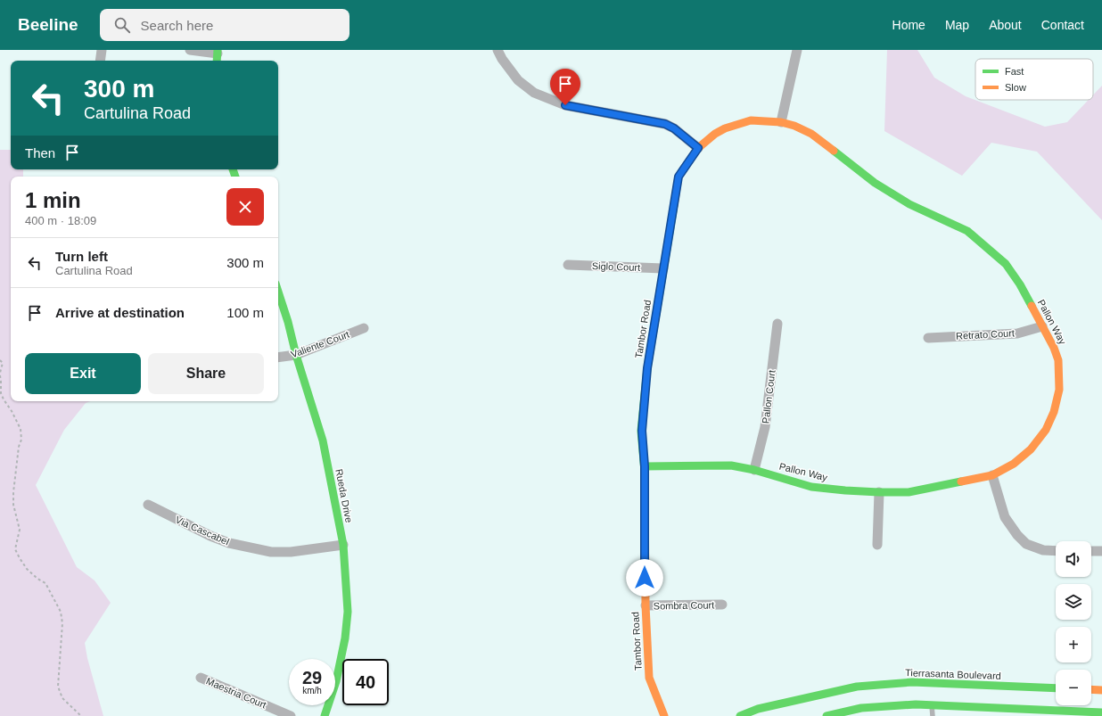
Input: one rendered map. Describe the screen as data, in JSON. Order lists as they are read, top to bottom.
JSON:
{
  "streets": {
    "street": [
      "Siglo Court",
      "Pallon Way",
      "Tambor Road",
      "Retrato Court",
      "Valiente Court",
      "Pallon Court",
      "Rueda Drive",
      "Via Cascabel",
      "Sombra Court",
      "Tierrasanta Boulevard",
      "Maestria Court"
    ]
  },
  "crossings": [
    ["Siglo Court", "Tambor Road"],
    ["Pallon Way", "Tambor Road"],
    ["Pallon Way", "Retrato Court"],
    ["Pallon Way", "Pallon Court"],
    ["Tambor Road", "Sombra Court"],
    ["Valiente Court", "Rueda Drive"],
    ["Rueda Drive", "Via Cascabel"]
  ],
  "legend": ["Fast", "Slow"],
  "page": {
    "header": "Beeline",
    "search": "Search here",
    "nav": [
      "Home",
      "Map",
      "About",
      "Contact"
    ],
    "turn": ["300 m", "Cartulina Road"],
    "then": "Then",
    "heading": ["1 min", "400 m · 18:09"],
    "list": [
      {
        "name": "Turn left",
        "note": "Cartulina Road",
        "value": "300 m"
      },
      {
        "name": "Arrive at destination",
        "value": "100 m"
      }
    ],
    "buttons": ["Exit", "Share"],
    "map_buttons": ["+", "−"],
    "speed": "29 km/h",
    "limit": "40"
  }
}
